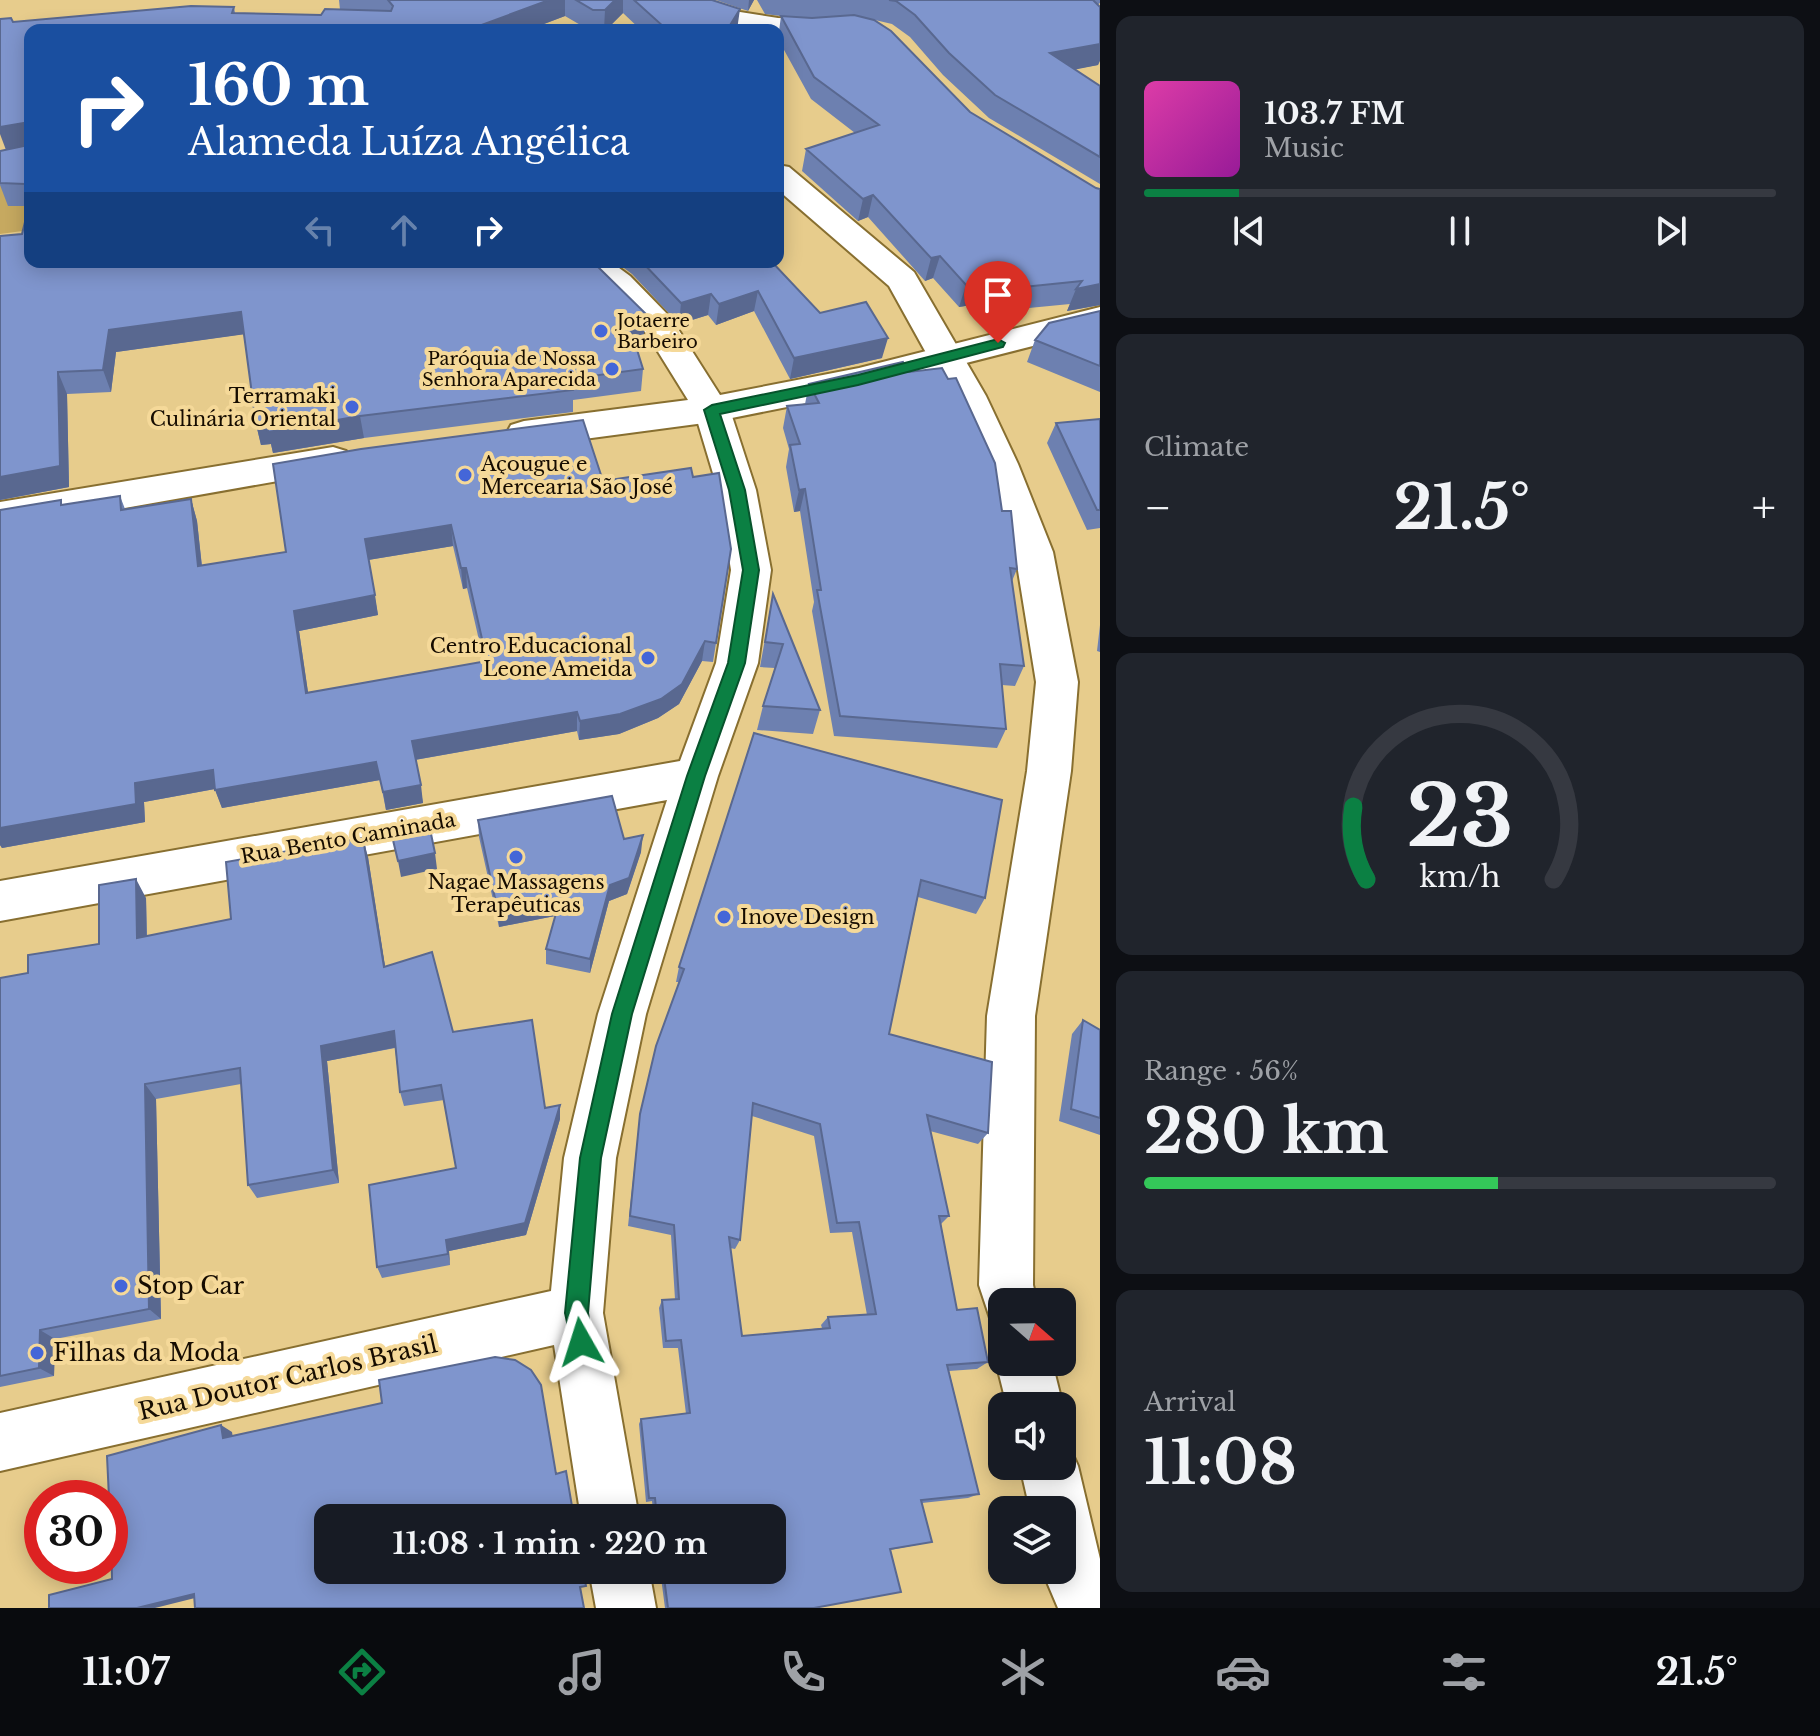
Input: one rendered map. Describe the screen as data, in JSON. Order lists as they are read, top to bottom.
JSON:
{
  "streets": {
    "street": ["Rua Bento Caminada", "Rua Doutor Carlos Brasil"]
  },
  "places": [
    "Jotaerre Barbeiro",
    "Paróquia de Nossa Senhora Aparecida",
    "Terramaki Culinária Oriental",
    "Açougue e Mercearia São José",
    "Centro Educacional Leone Ameida",
    "Nagae Massagens Terapêuticas",
    "Inove Design",
    "Stop Car",
    "Filhas da Moda"
  ],
  "north": "right",
  "page": {
    "turn": ["160 m", "Alameda Luíza Angélica"],
    "song": ["103.7 FM", "Music"],
    "tile": [
      "Climate",
      ["Range · 56%", "280 km"],
      ["Arrival", "11:08"]
    ],
    "heat": ["−", "21.5°", "+"],
    "limit": "30",
    "trip": "11:08 · 1 min · 220 m",
    "tabs": ["11:07", "21.5°"],
    "gauge": ["23", "km/h"]
  }
}
